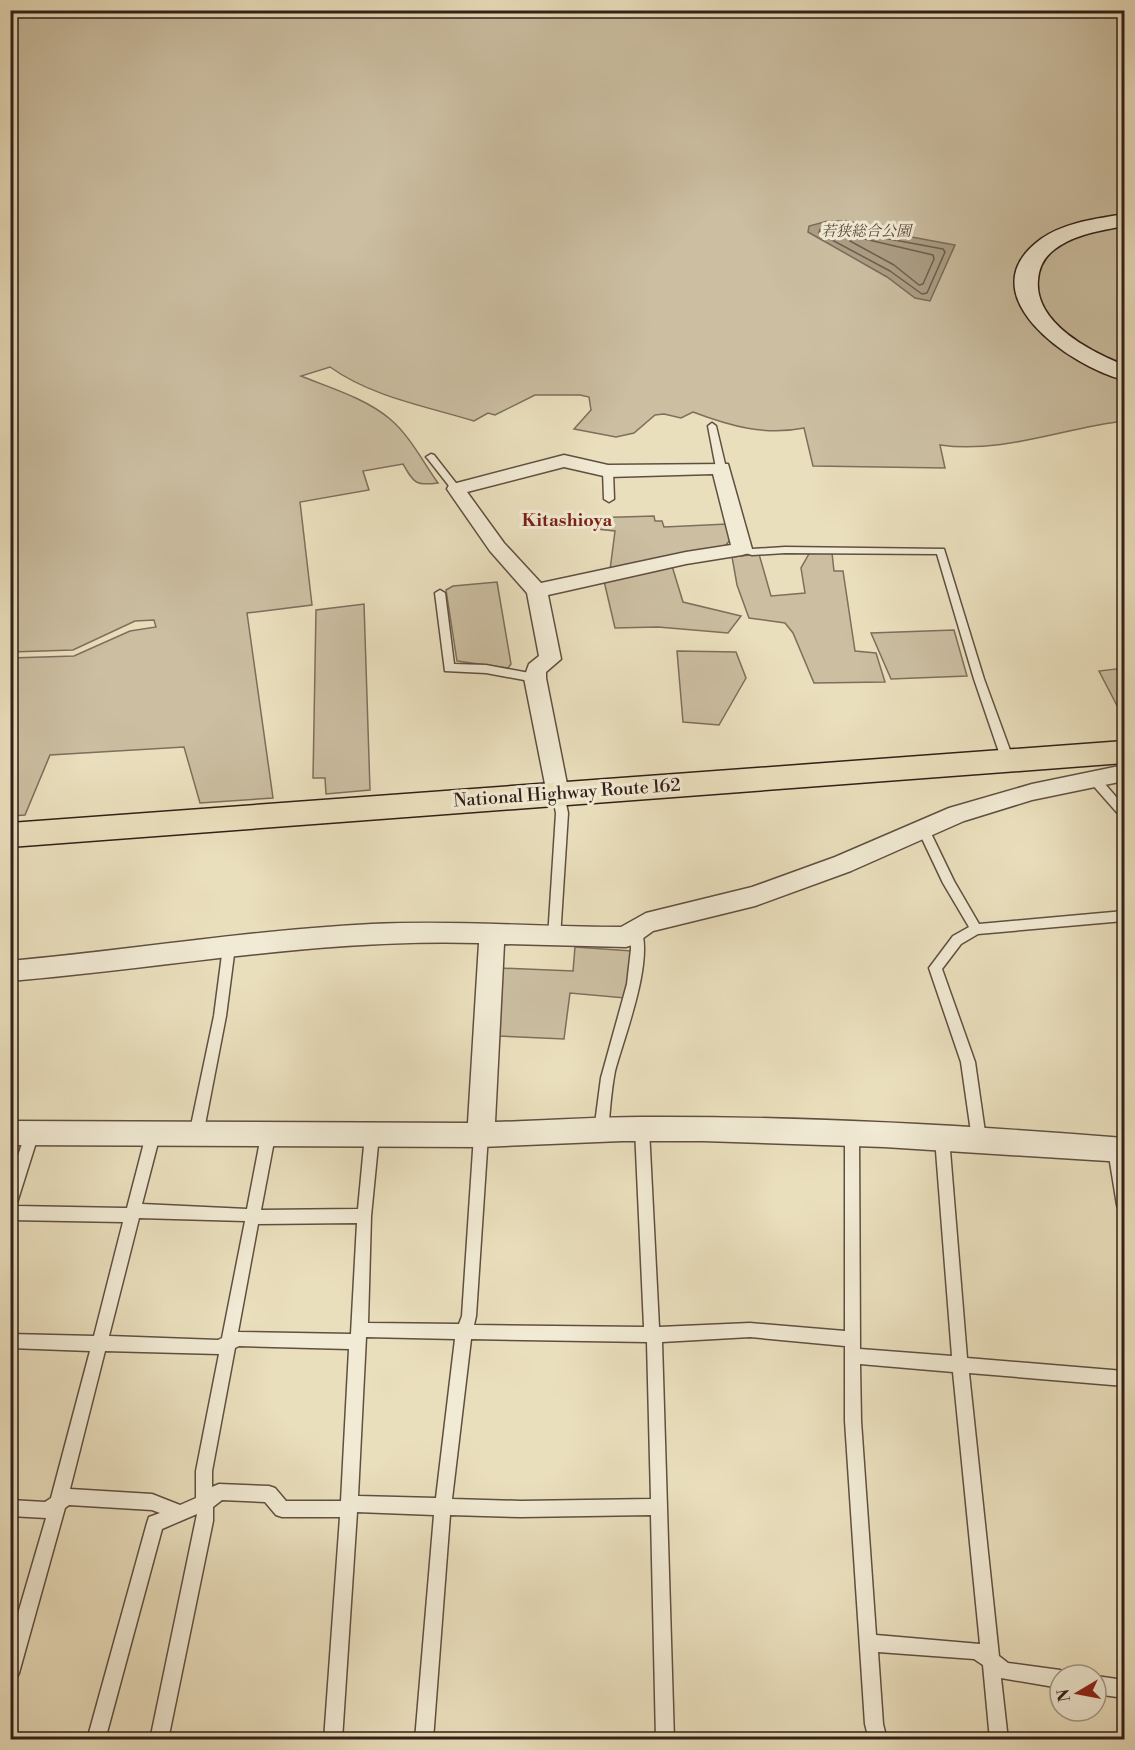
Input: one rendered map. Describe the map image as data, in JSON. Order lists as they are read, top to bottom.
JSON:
{
  "streets": {
    "highway": ["National Highway Route 162"]
  },
  "districts": ["Kitashioya"],
  "parks": ["若狭総合公園"],
  "north": "left"
}
